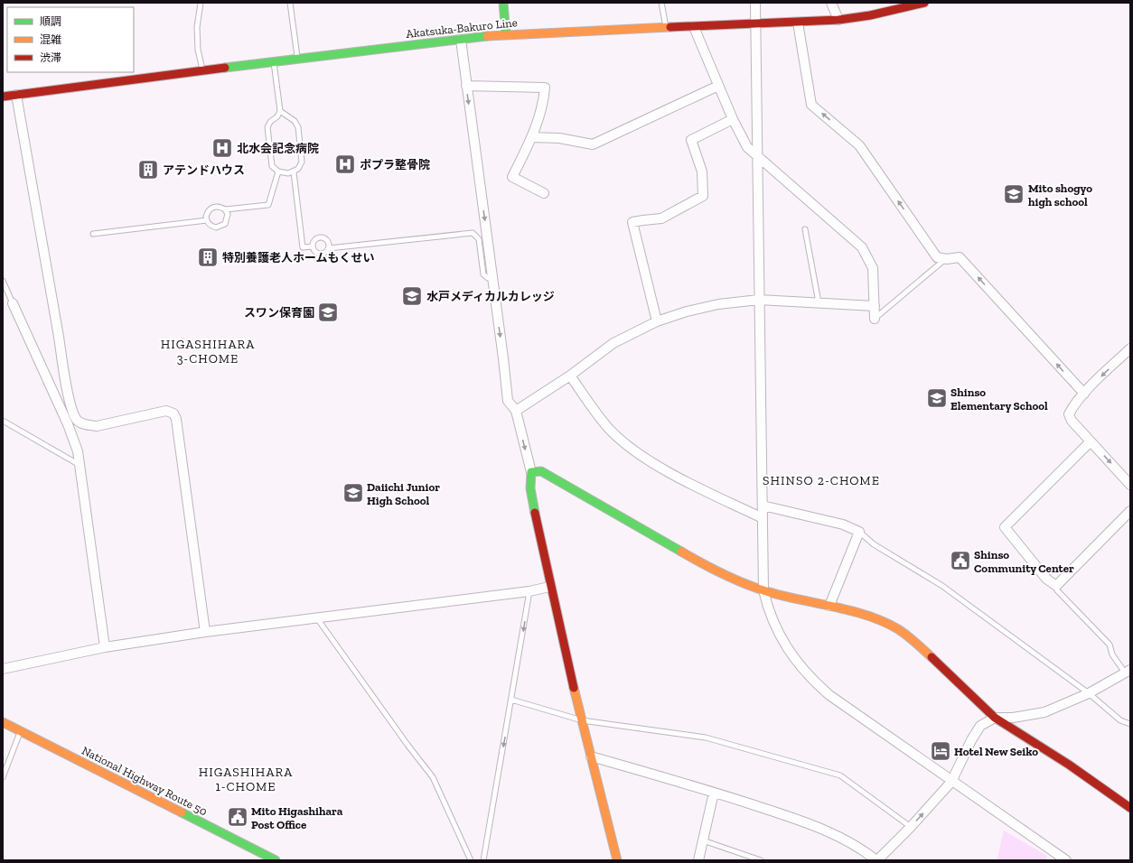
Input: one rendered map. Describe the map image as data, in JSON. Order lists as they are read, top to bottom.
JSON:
{
  "streets": {
    "main road": ["Akatsuka-Bakuro Line", "National Highway Route 50"]
  },
  "districts": ["HIGASHIHARA 3-CHOME", "SHINSO 2-CHOME", "HIGASHIHARA 1-CHOME"],
  "places": {
    "hospital": ["北水会記念病院", "ポプラ整骨院"],
    "building": ["アテンドハウス", "特別養護老人ホームもくせい"],
    "school or university": [
      "Mito shogyo high school",
      "水戸メディカルカレッジ",
      "スワン保育園",
      "Shinso Elementary School",
      "Daiichi Junior High School"
    ],
    "public building": ["Shinso Community Center", "Mito Higashihara Post Office"],
    "hotel": ["Hotel New Seiko"]
  },
  "legend": ["順調", "混雑", "渋滞"]
}
